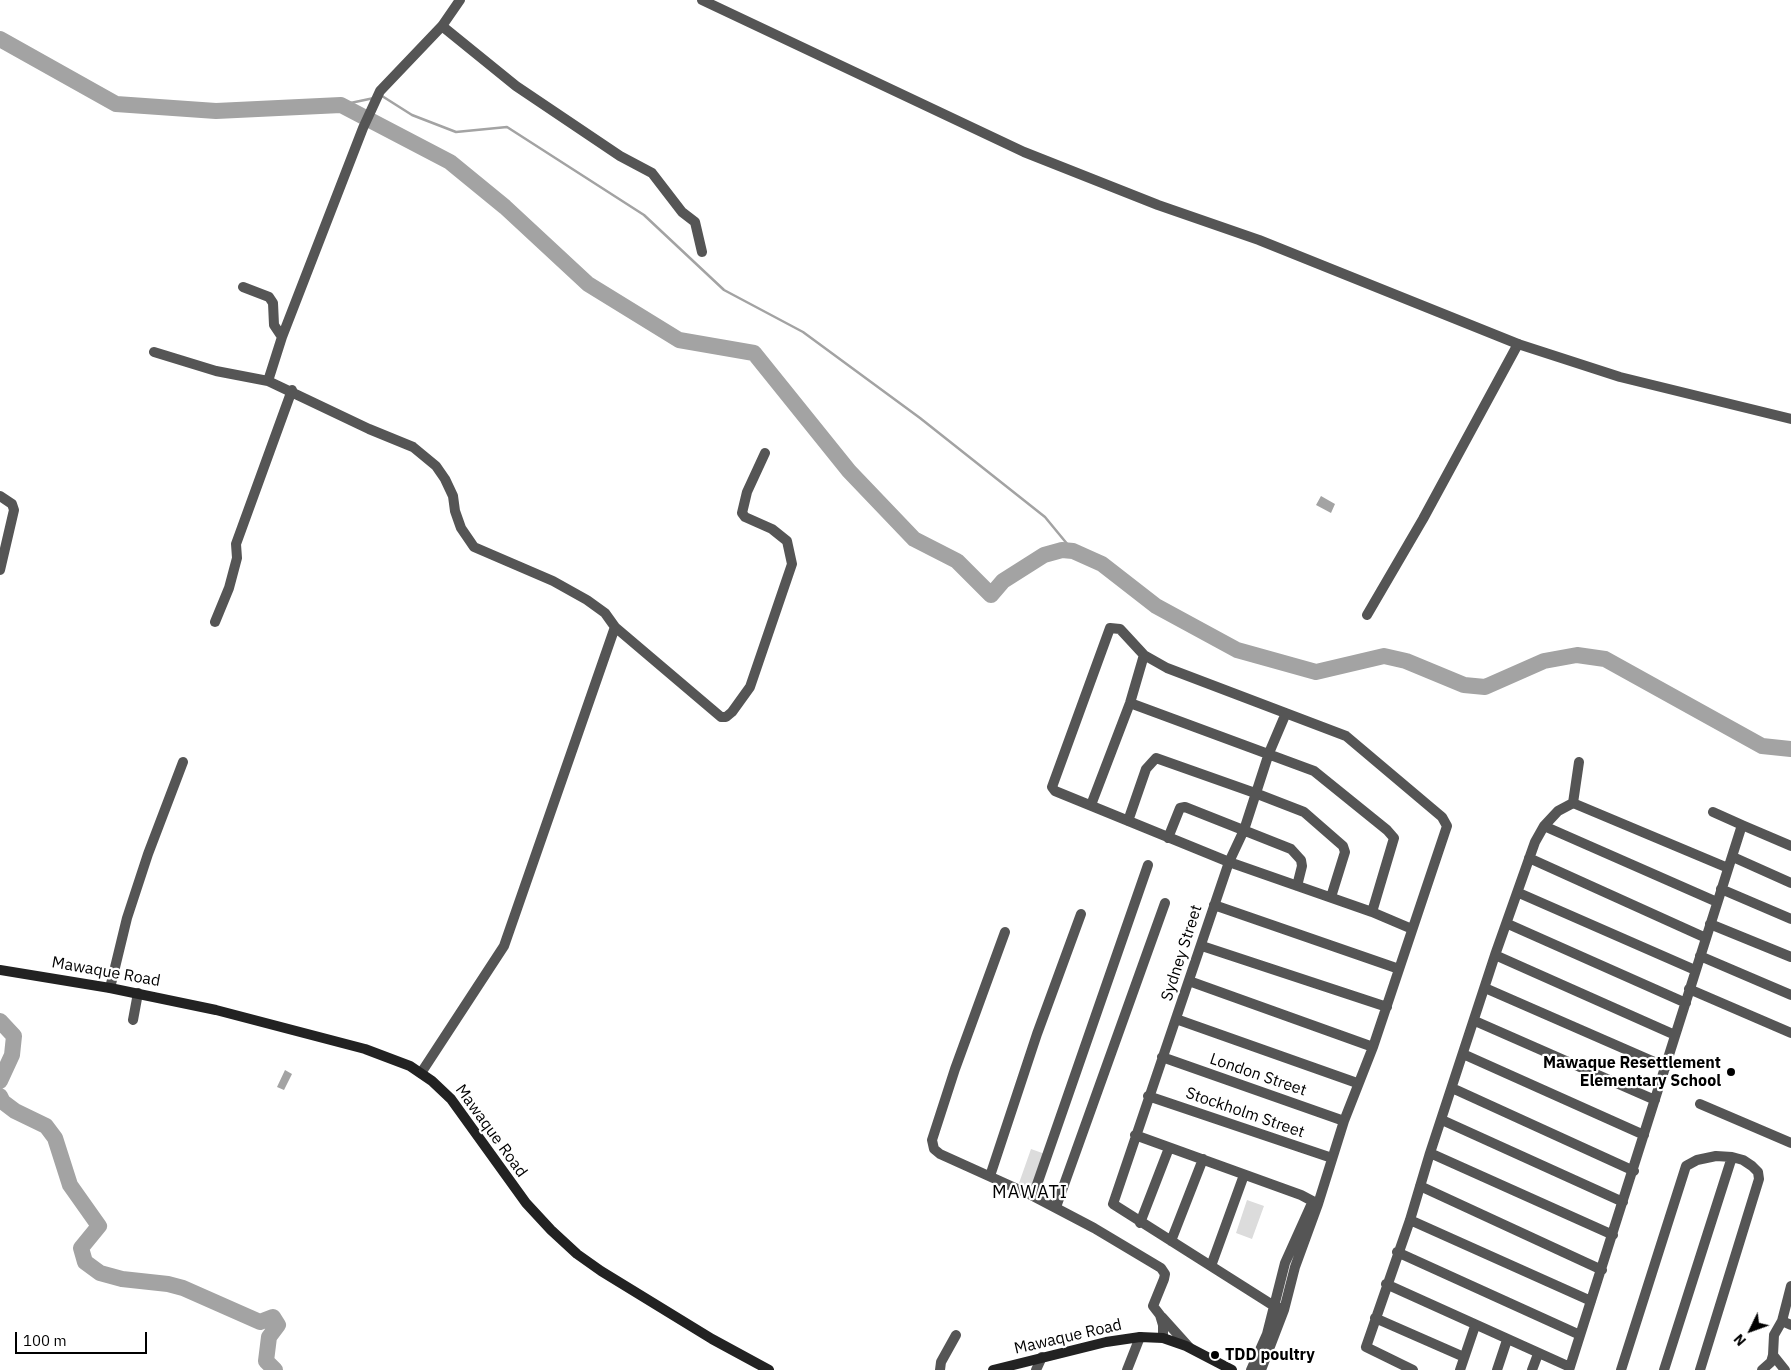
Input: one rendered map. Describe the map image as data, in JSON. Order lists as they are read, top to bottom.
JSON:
{
  "streets": {
    "main road": ["Mawaque Road"],
    "street": ["Sydney Street", "London Street", "Stockholm Street"]
  },
  "crossings": [
    ["Sydney Street", "London Street"],
    ["Sydney Street", "Stockholm Street"]
  ],
  "districts": ["MAWATI"],
  "places": ["Mawaque Resettlement Elementary School", "TDD poultry"],
  "scale_bar": "100 m",
  "north": "bottom left"
}
